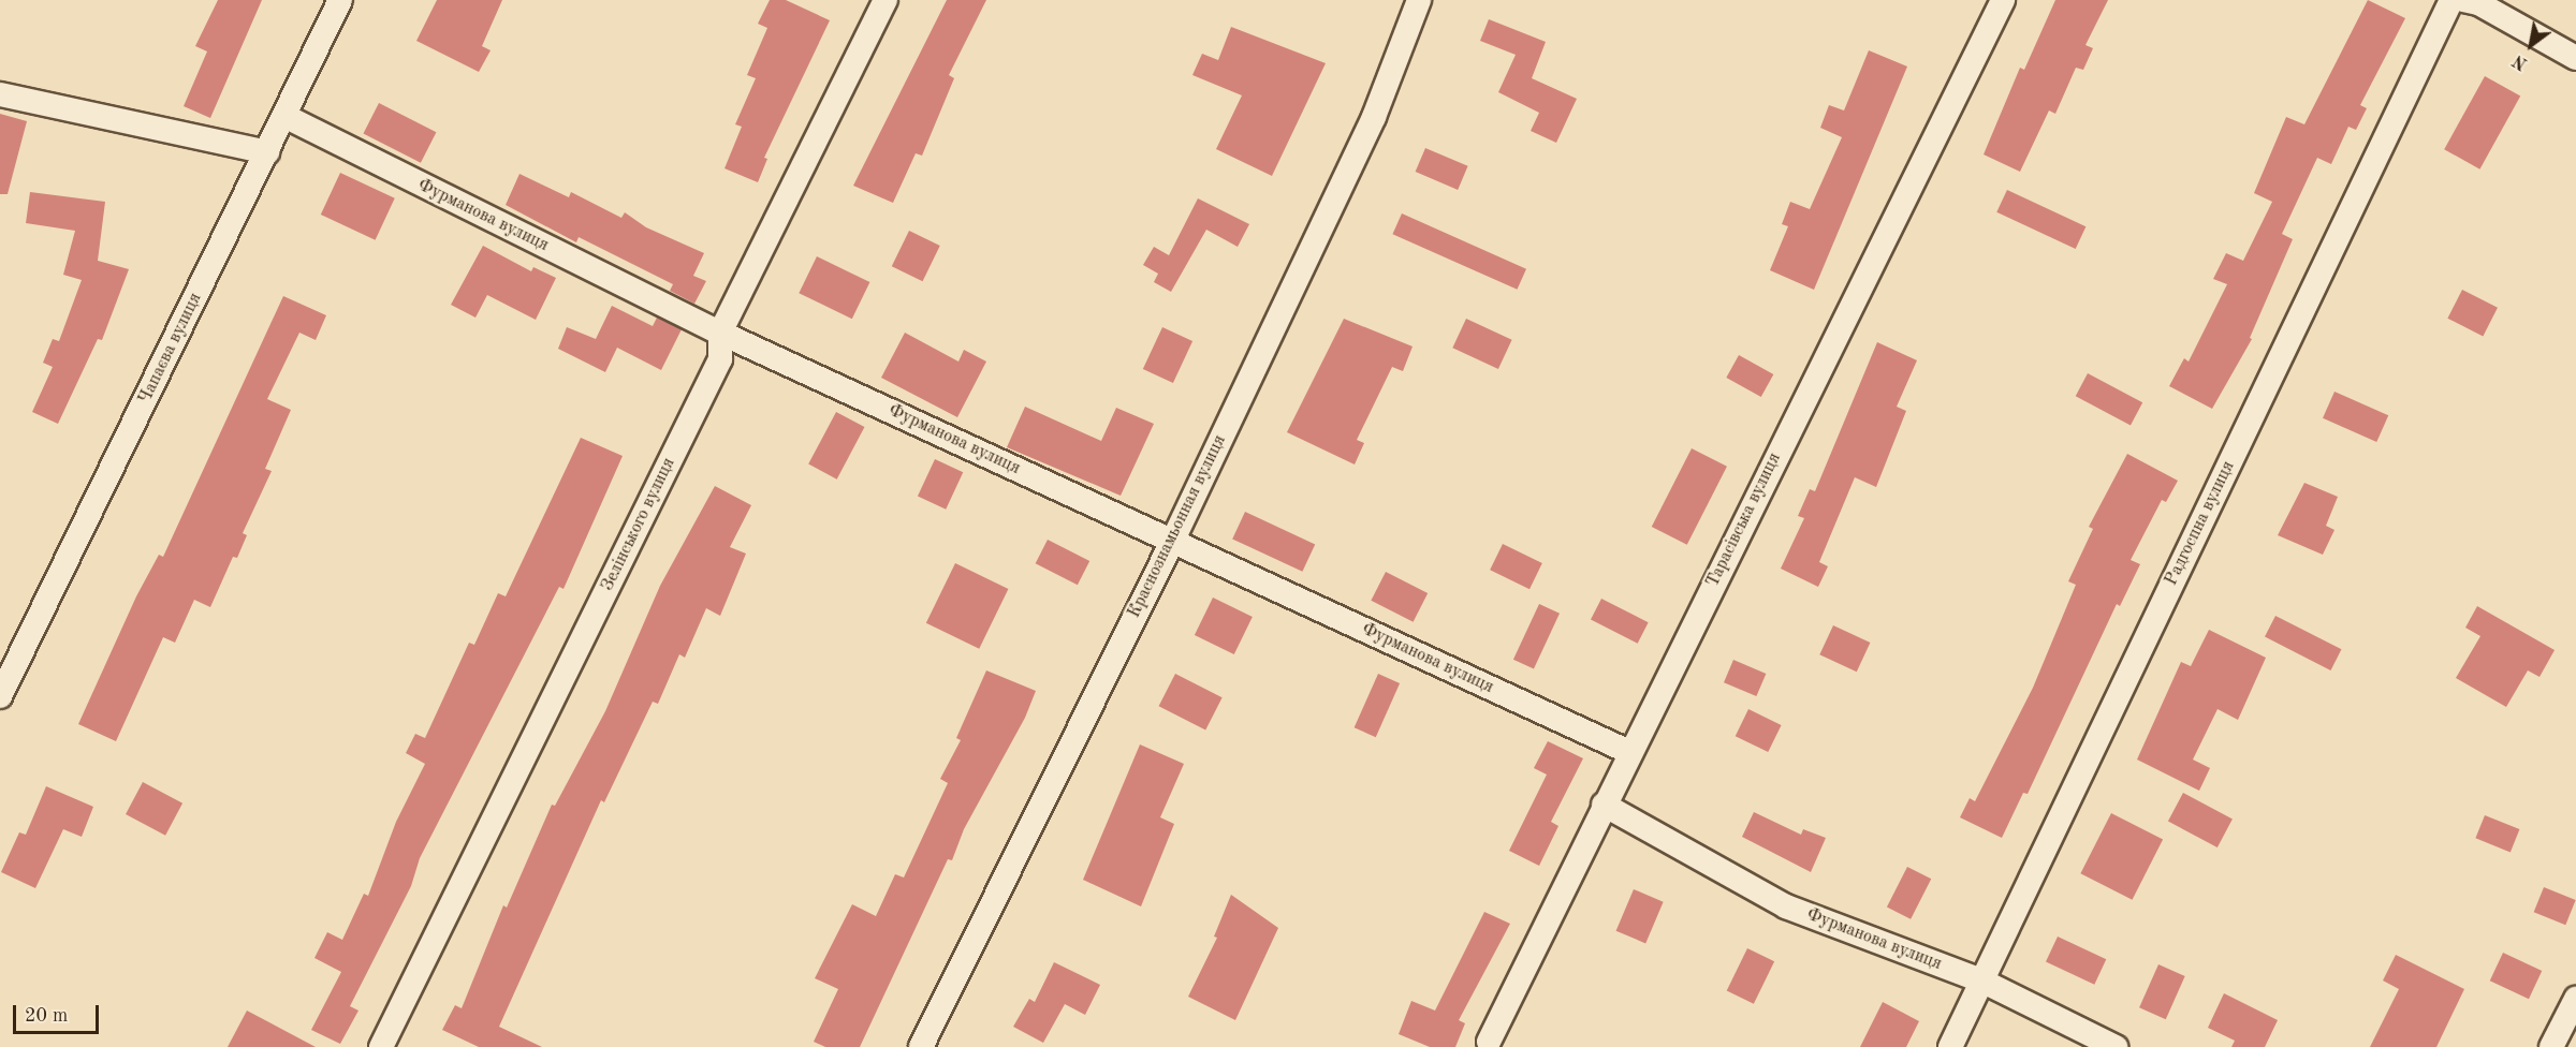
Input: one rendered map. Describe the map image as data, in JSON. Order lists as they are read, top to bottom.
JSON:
{
  "streets": {
    "street": [
      "Фурманова вулиця",
      "Чапаєва вулиця",
      "Тарасівська вулиця",
      "Радгоспна вулиця",
      "Зелінського вулиця",
      "Краснознамьонная вулиця"
    ]
  },
  "crossings": [
    ["Фурманова вулиця", "Чапаєва вулиця"],
    ["Фурманова вулиця", "Тарасівська вулиця"],
    ["Фурманова вулиця", "Радгоспна вулиця"],
    ["Фурманова вулиця", "Зелінського вулиця"],
    ["Фурманова вулиця", "Краснознамьонная вулиця"]
  ],
  "scale_bar": "20 m",
  "north": "bottom left"
}
